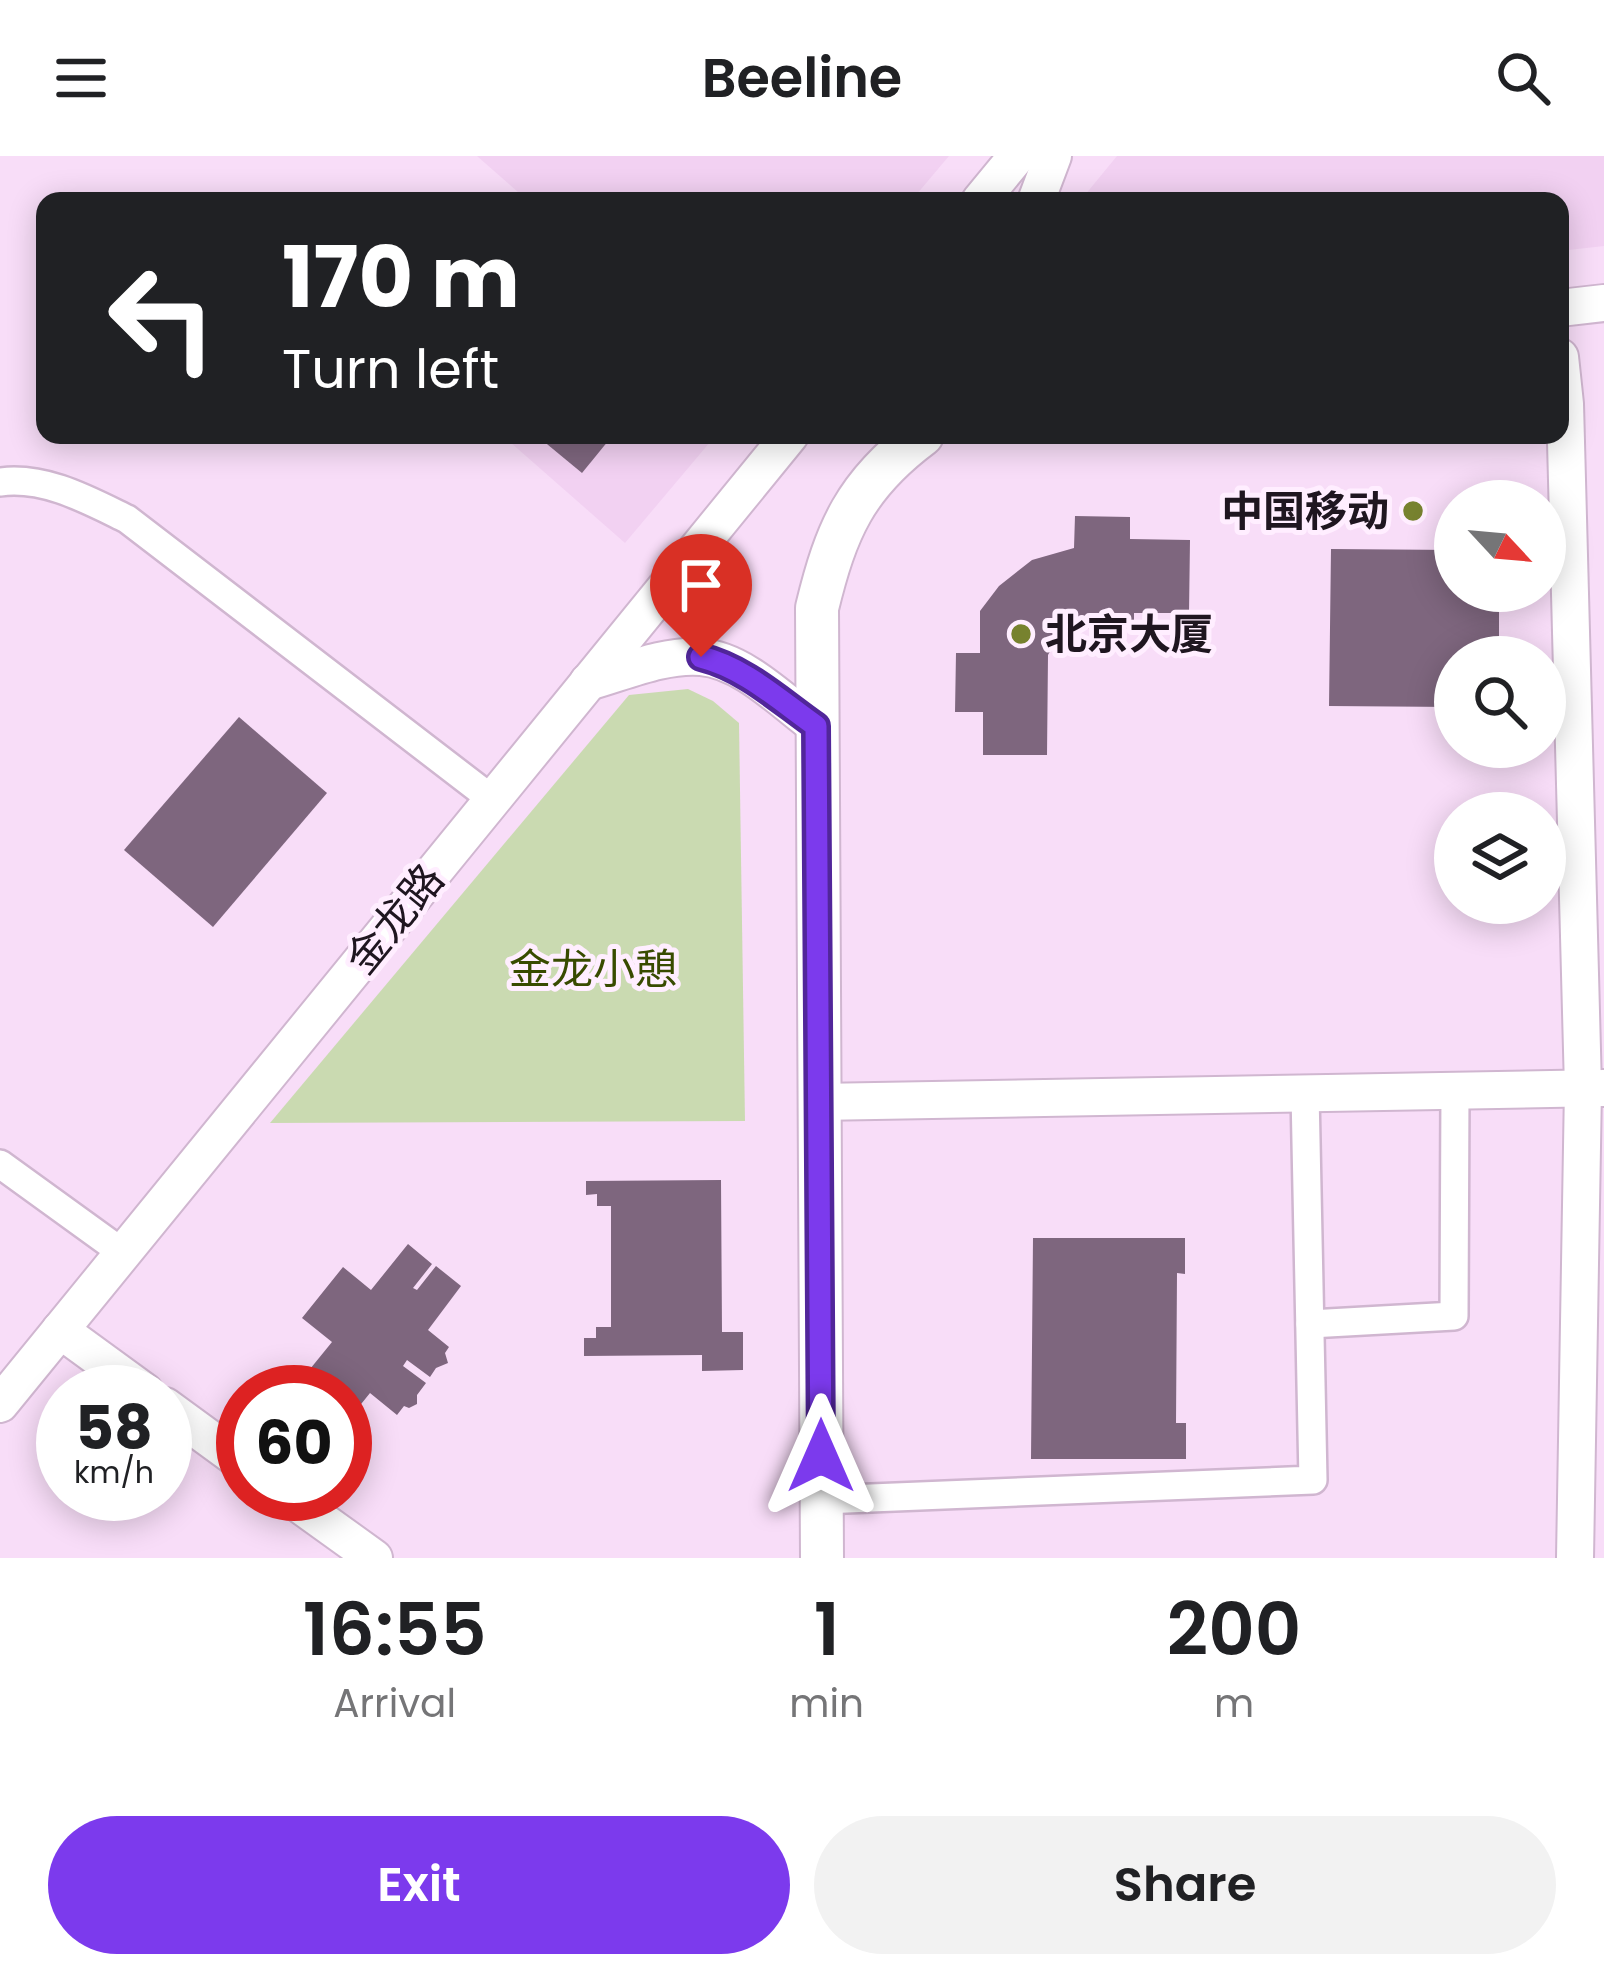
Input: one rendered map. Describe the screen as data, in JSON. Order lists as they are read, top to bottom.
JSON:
{
  "streets": {
    "street": ["金龙路"]
  },
  "parks": ["金龙小憩"],
  "places": ["中国移动", "北京大厦"],
  "north": "bottom right",
  "page": {
    "header": "Beeline",
    "turn": ["170 m", "Turn left"],
    "speed": "58 km/h",
    "limit": "60",
    "eta": [
      "16:55",
      "Arrival",
      "1",
      "min",
      "200",
      "m"
    ],
    "buttons": ["Exit", "Share"]
  }
}
